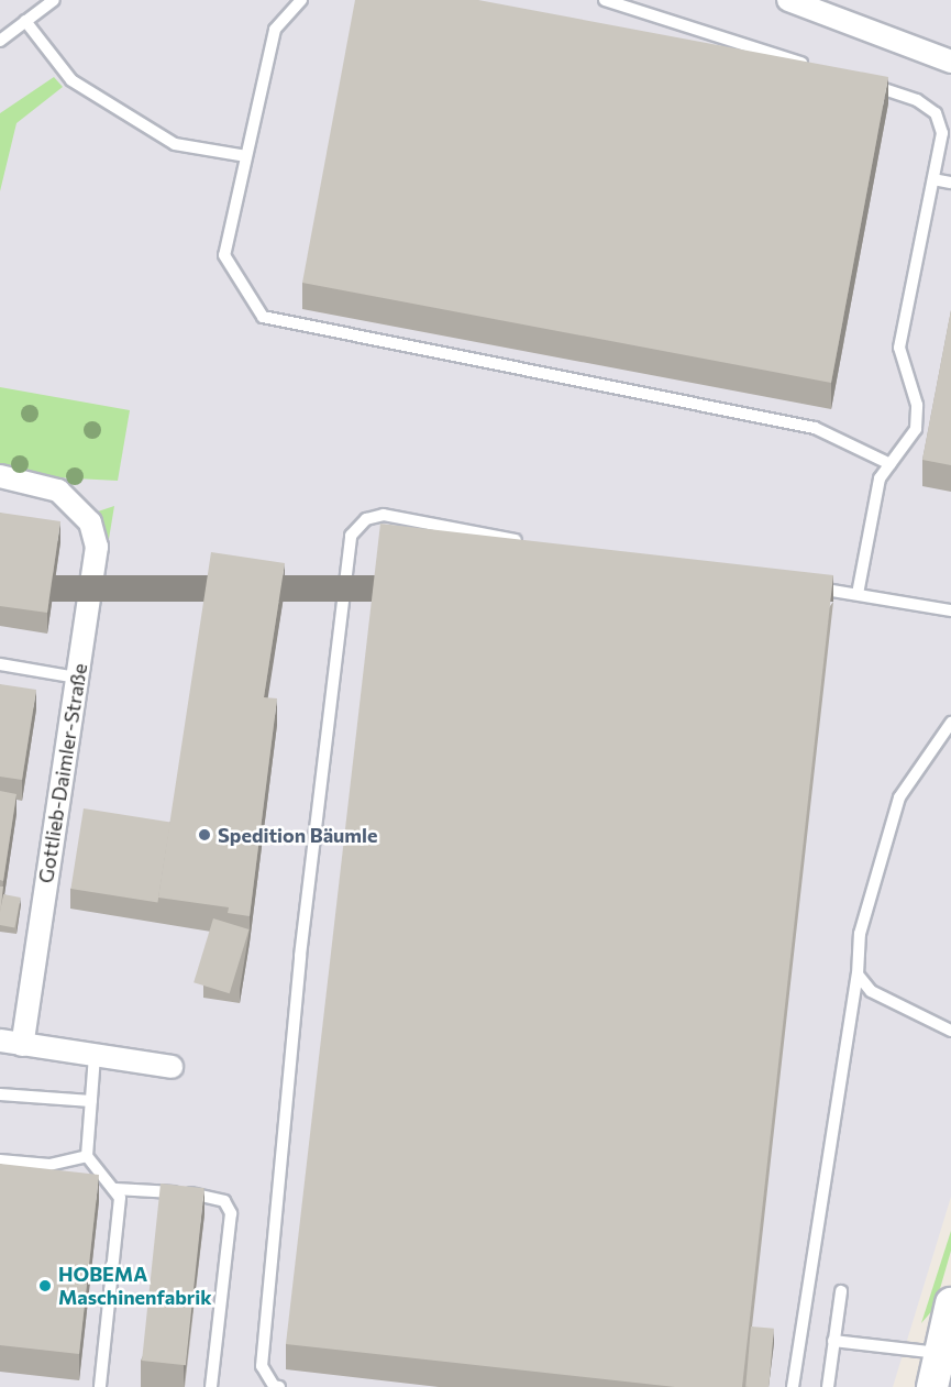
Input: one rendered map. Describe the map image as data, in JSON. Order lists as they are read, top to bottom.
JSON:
{
  "streets": {
    "street": ["Gottlieb-Daimler-Straße"]
  },
  "places": ["Spedition Bäumle", "HOBEMA Maschinenfabrik"]
}
